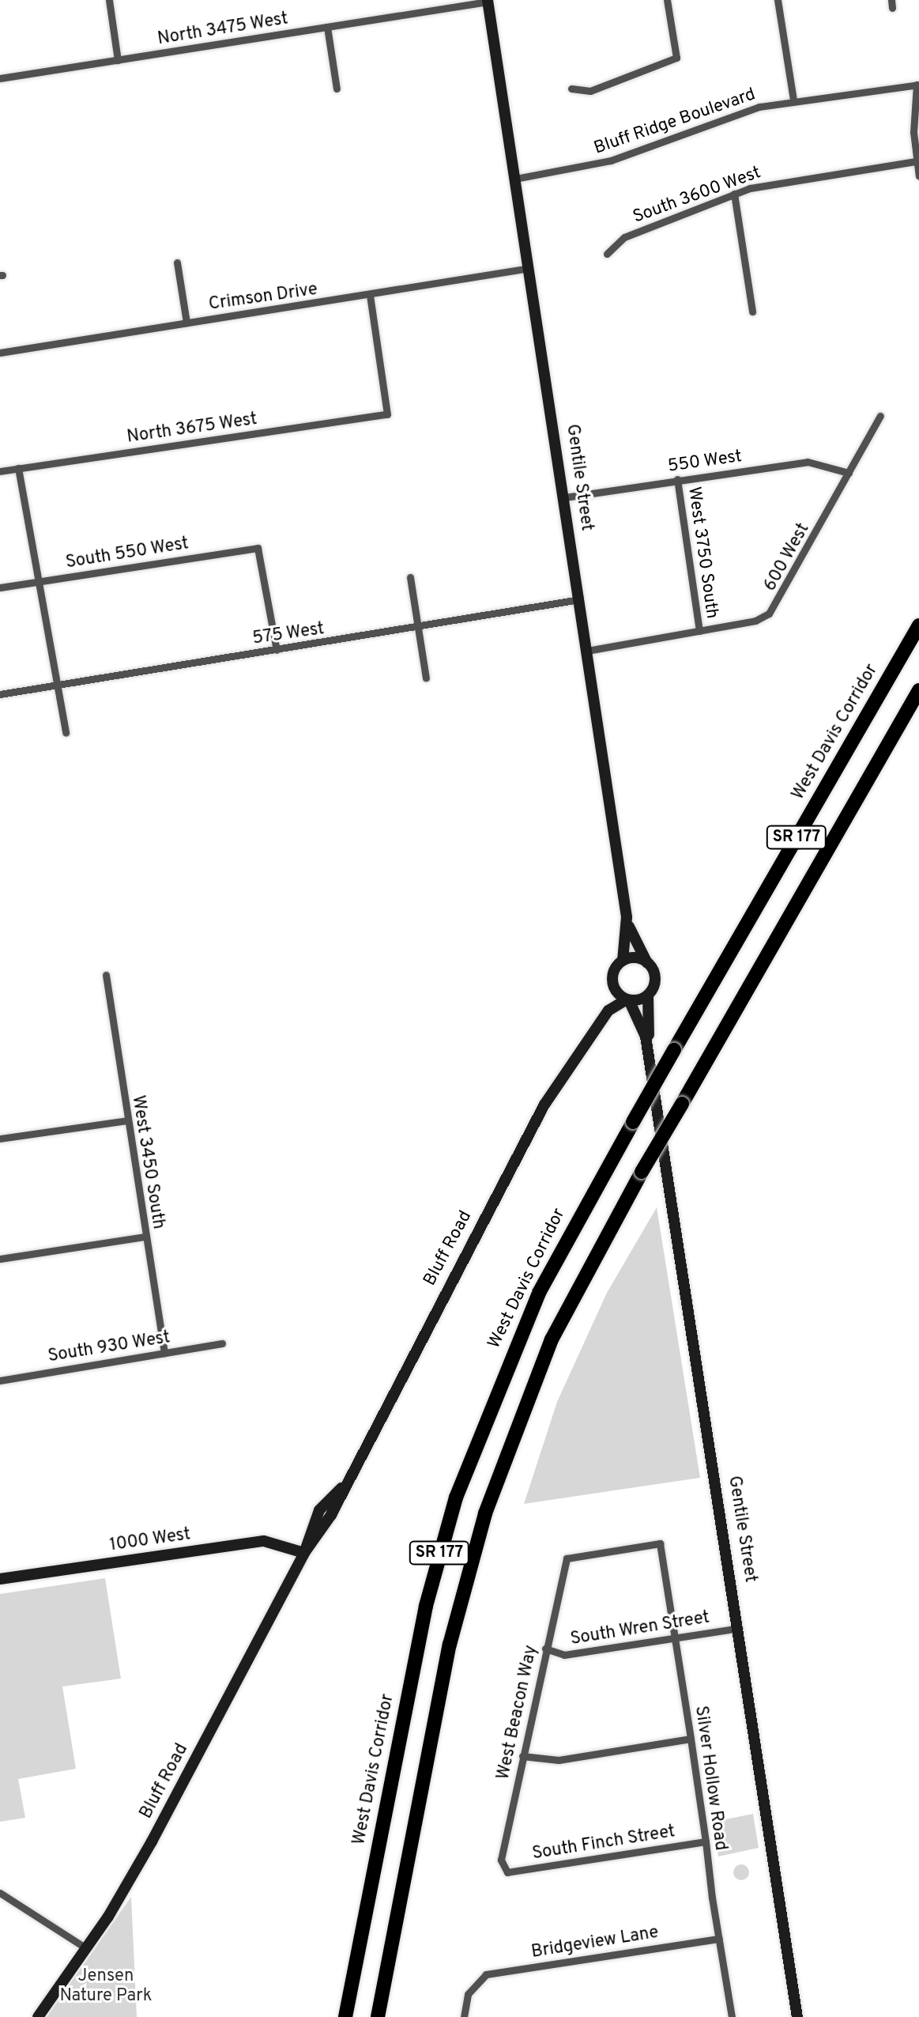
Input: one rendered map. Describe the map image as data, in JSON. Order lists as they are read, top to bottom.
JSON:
{
  "streets": {
    "highway": ["West Davis Corridor", "SR 177"],
    "main road": ["Gentile Street", "Bluff Road", "1000 West"],
    "street": [
      "North 3475 West",
      "Bluff Ridge Boulevard",
      "South 3600 West",
      "Crimson Drive",
      "North 3675 West",
      "550 West",
      "West 3750 South",
      "South 550 West",
      "600 West",
      "575 West",
      "West 3450 South",
      "South 930 West",
      "South Wren Street",
      "West Beacon Way",
      "Silver Hollow Road",
      "South Finch Street",
      "Bridgeview Lane"
    ]
  },
  "crossings": [
    ["North 3475 West", "Gentile Street"],
    ["Bluff Ridge Boulevard", "Gentile Street"],
    ["Crimson Drive", "North 3675 West"],
    ["Crimson Drive", "Gentile Street"],
    ["550 West", "Gentile Street"],
    ["550 West", "West 3750 South"],
    ["550 West", "600 West"],
    ["Gentile Street", "600 West"],
    ["Gentile Street", "575 West"],
    ["Gentile Street", "Bluff Road"],
    ["Gentile Street", "South Wren Street"],
    ["West 3750 South", "600 West"],
    ["South 550 West", "575 West"],
    ["West 3450 South", "South 930 West"],
    ["Bluff Road", "1000 West"],
    ["South Wren Street", "West Beacon Way"],
    ["South Wren Street", "Silver Hollow Road"],
    ["West Beacon Way", "Silver Hollow Road"],
    ["West Beacon Way", "South Finch Street"],
    ["Silver Hollow Road", "South Finch Street"],
    ["Silver Hollow Road", "Bridgeview Lane"]
  ],
  "parks": ["Jensen Nature Park"]
}
